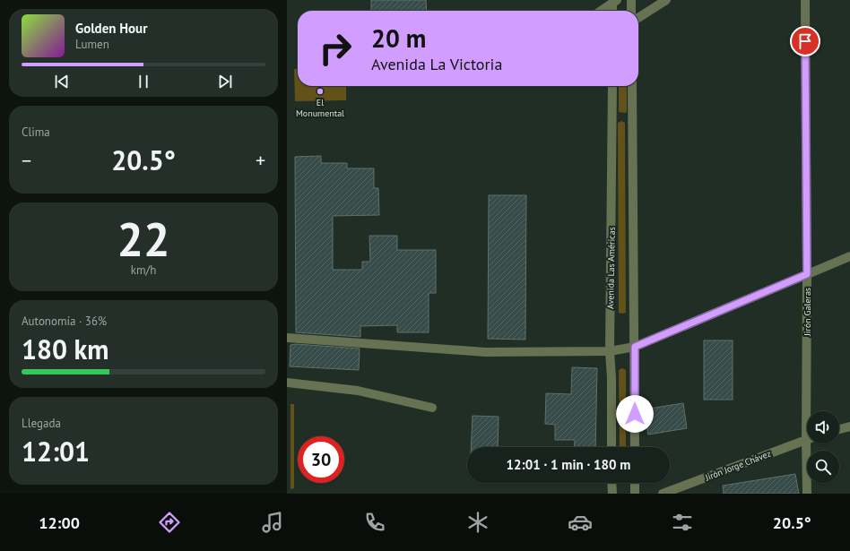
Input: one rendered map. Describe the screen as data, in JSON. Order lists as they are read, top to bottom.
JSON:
{
  "streets": {
    "street": ["Avenida Las Américas", "Jirón Galeras", "Jirón Jorge Chávez"]
  },
  "places": ["El Monumental"],
  "page": {
    "turn": ["20 m", "Avenida La Victoria"],
    "song": ["Golden Hour", "Lumen"],
    "tile": [
      "Clima",
      ["22", "km/h"],
      ["Autonomía · 36%", "180 km"],
      ["Llegada", "12:01"]
    ],
    "heat": ["−", "20.5°", "+"],
    "limit": "30",
    "trip": "12:01 · 1 min · 180 m",
    "tabs": ["12:00", "20.5°"]
  }
}
